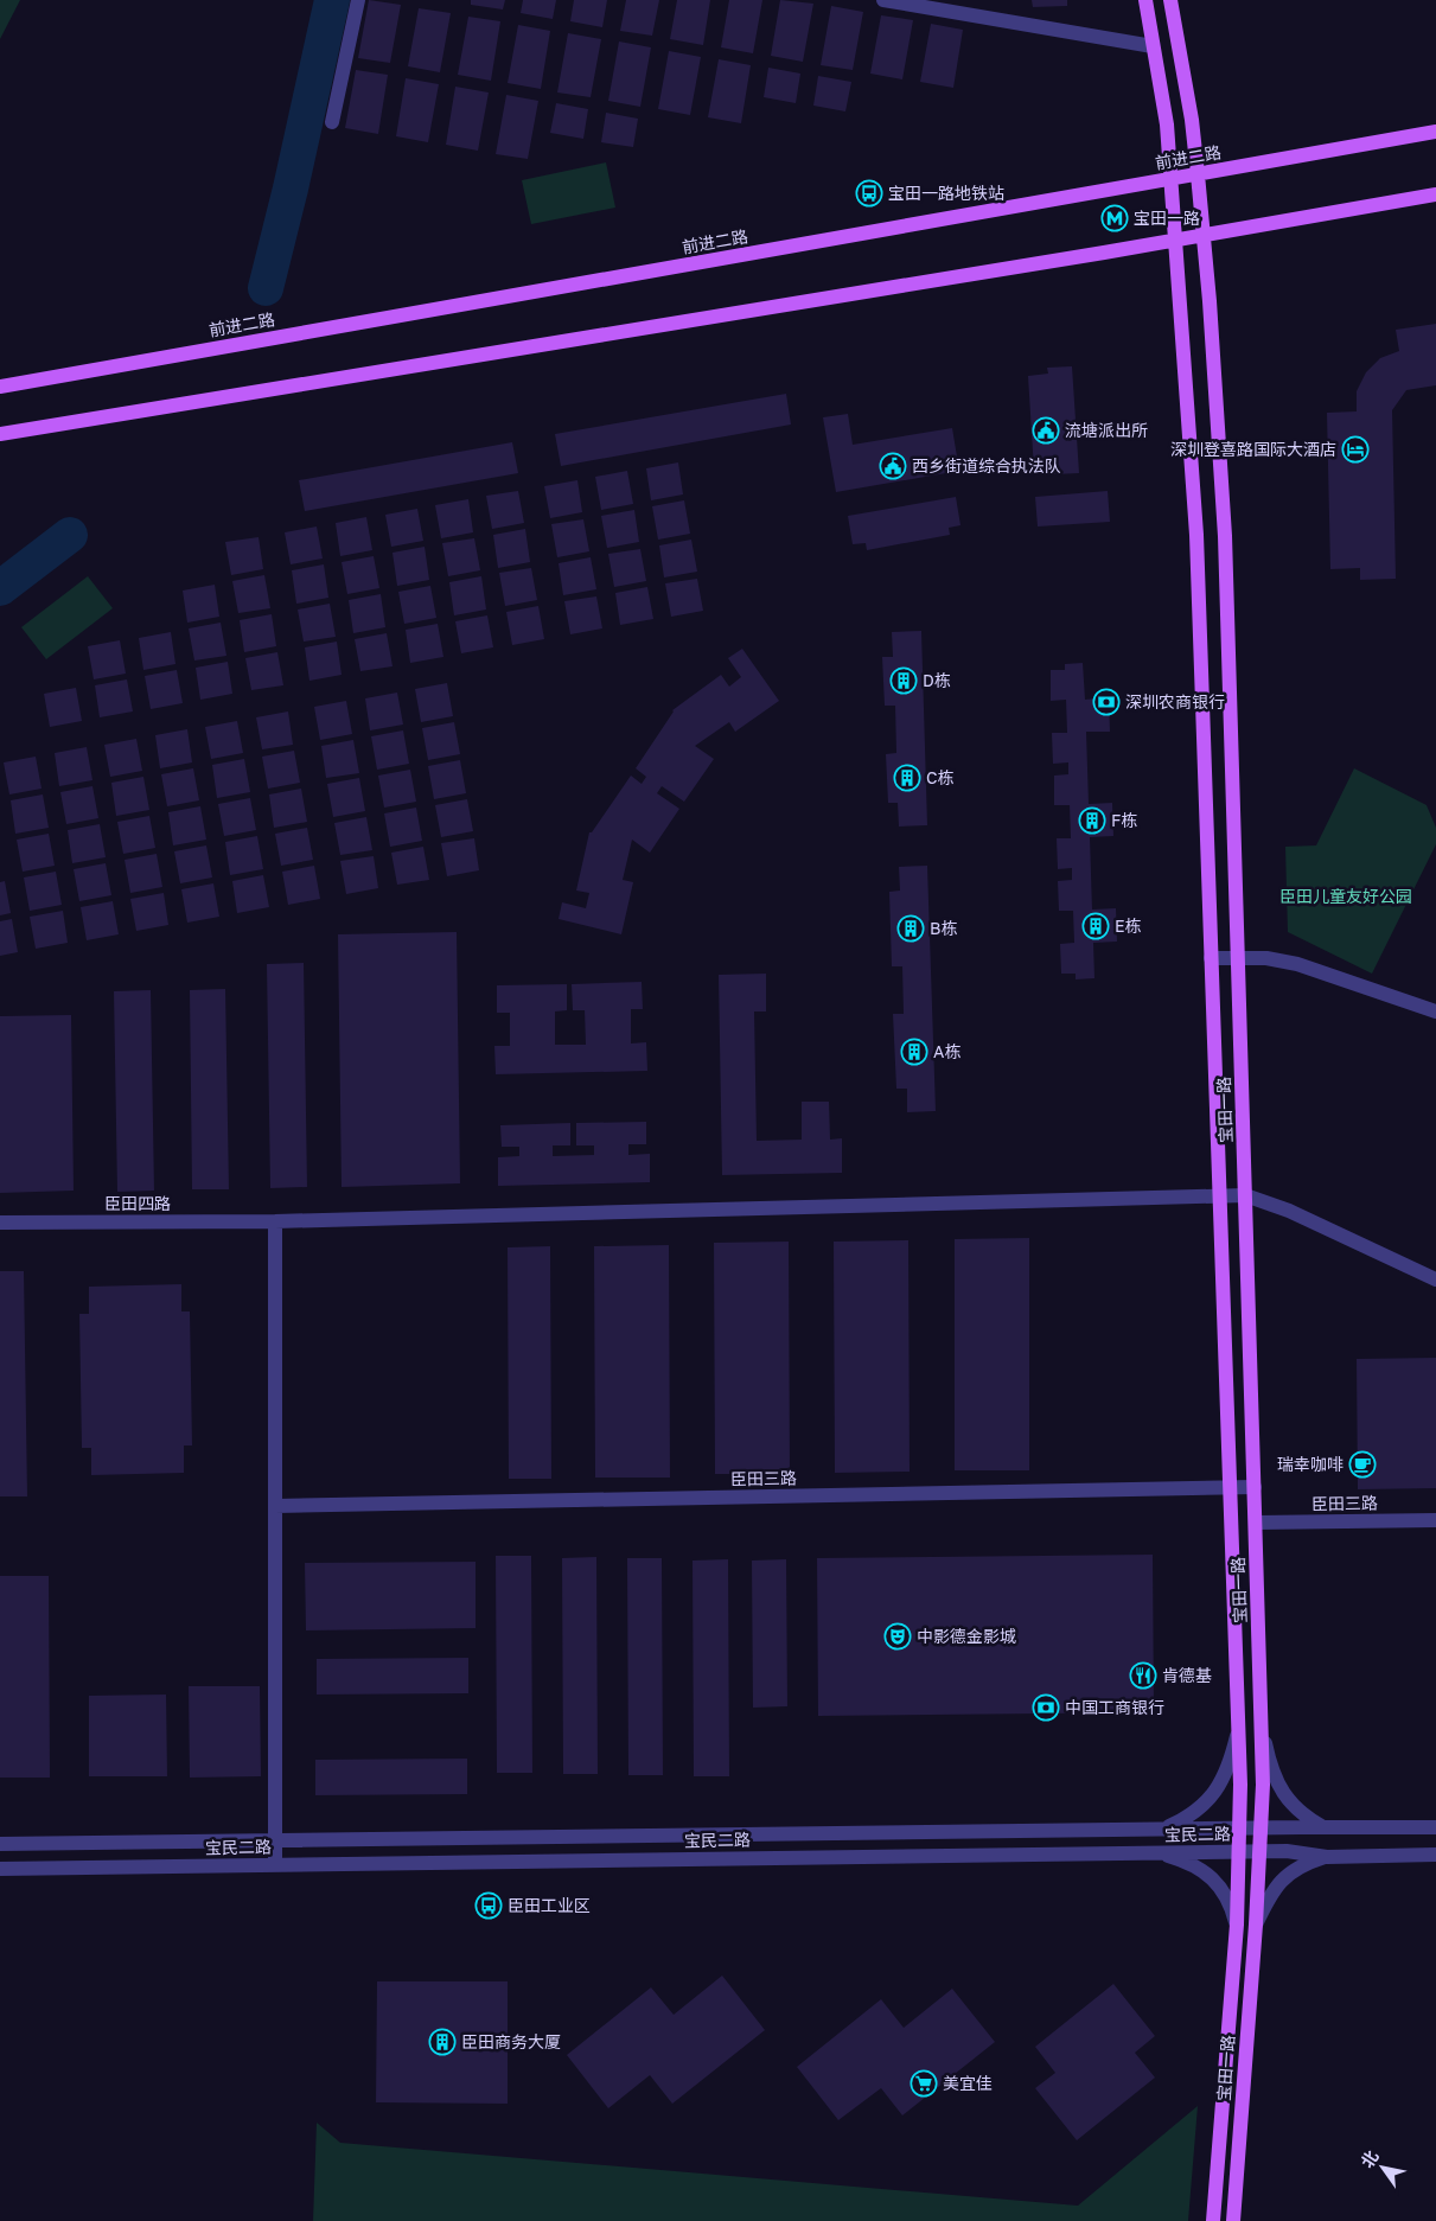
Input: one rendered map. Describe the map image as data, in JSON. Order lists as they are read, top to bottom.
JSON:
{
  "streets": {
    "main road": ["前进二路", "宝田一路"],
    "street": ["臣田四路", "臣田三路", "宝民二路"]
  },
  "crossings": [
    ["前进二路", "宝田一路"],
    ["宝田一路", "臣田四路"],
    ["宝田一路", "臣田三路"],
    ["宝田一路", "宝民二路"]
  ],
  "parks": ["臣田儿童友好公园"],
  "places": {
    "bus stop": ["宝田一路地铁站", "臣田工业区"],
    "metro station": ["宝田一路"],
    "public building": ["流塘派出所", "西乡街道综合执法队"],
    "hotel": ["深圳登喜路国际大酒店"],
    "building": [
      "D栋",
      "C栋",
      "F栋",
      "E栋",
      "B栋",
      "A栋",
      "臣田商务大厦"
    ],
    "bank": ["深圳农商银行", "中国工商银行"],
    "cafe": ["瑞幸咖啡"],
    "theatre": ["中影德金影城"],
    "restaurant": ["肯德基"],
    "supermarket": ["美宜佳"]
  },
  "north": "top left"
}
